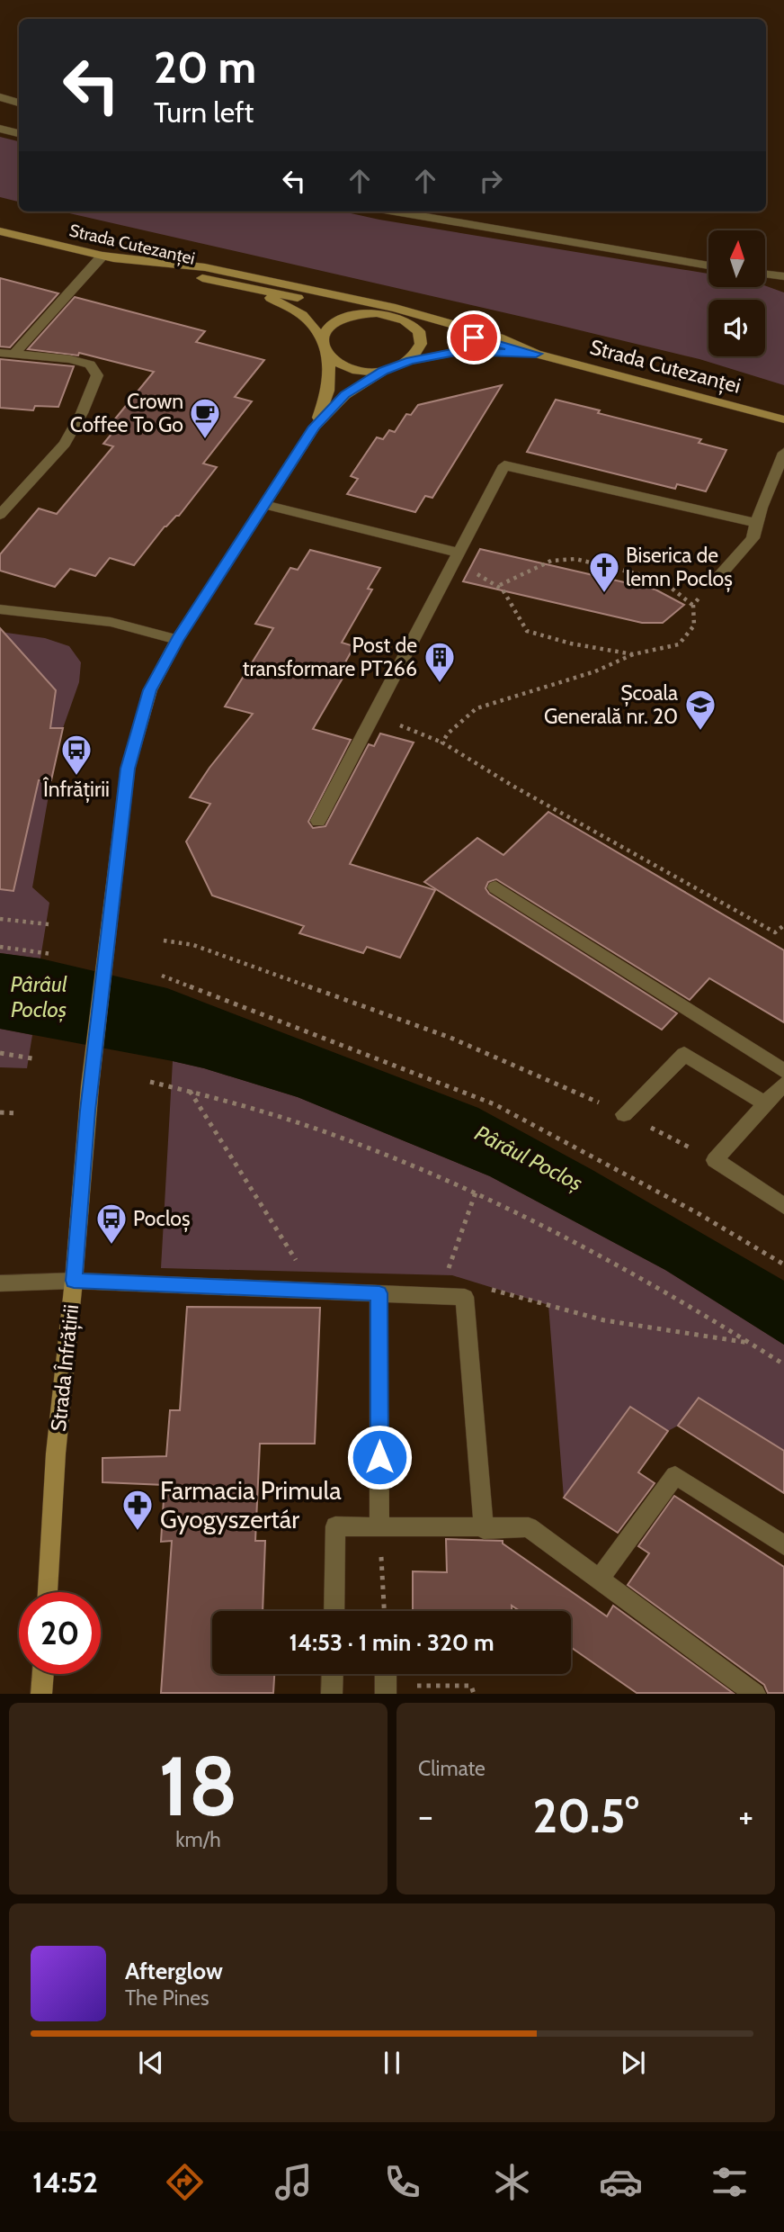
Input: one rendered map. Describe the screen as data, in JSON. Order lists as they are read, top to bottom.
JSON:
{
  "streets": {
    "street": ["Strada Cutezanței", "Strada Înfrățirii"]
  },
  "crossings": [
    ["Strada Cutezanței", "Strada Înfrățirii"]
  ],
  "water": ["Pârâul Pocloș"],
  "places": {
    "cafe": ["Crown Coffee To Go"],
    "church": ["Biserica de lemn Pocloș"],
    "building": ["Post de transformare PT266"],
    "school or university": ["Școala Generală nr. 20"],
    "bus stop": ["Înfrățirii", "Pocloș"],
    "pharmacy": ["Farmacia Primula Gyogyszertár"]
  },
  "north": "top",
  "page": {
    "turn": ["20 m", "Turn left"],
    "limit": "20",
    "trip": "14:53 · 1 min · 320 m",
    "tile": [
      ["18", "km/h"],
      "Climate"
    ],
    "heat": ["−", "20.5°", "+"],
    "song": ["Afterglow", "The Pines"],
    "tabs": "14:52"
  }
}
